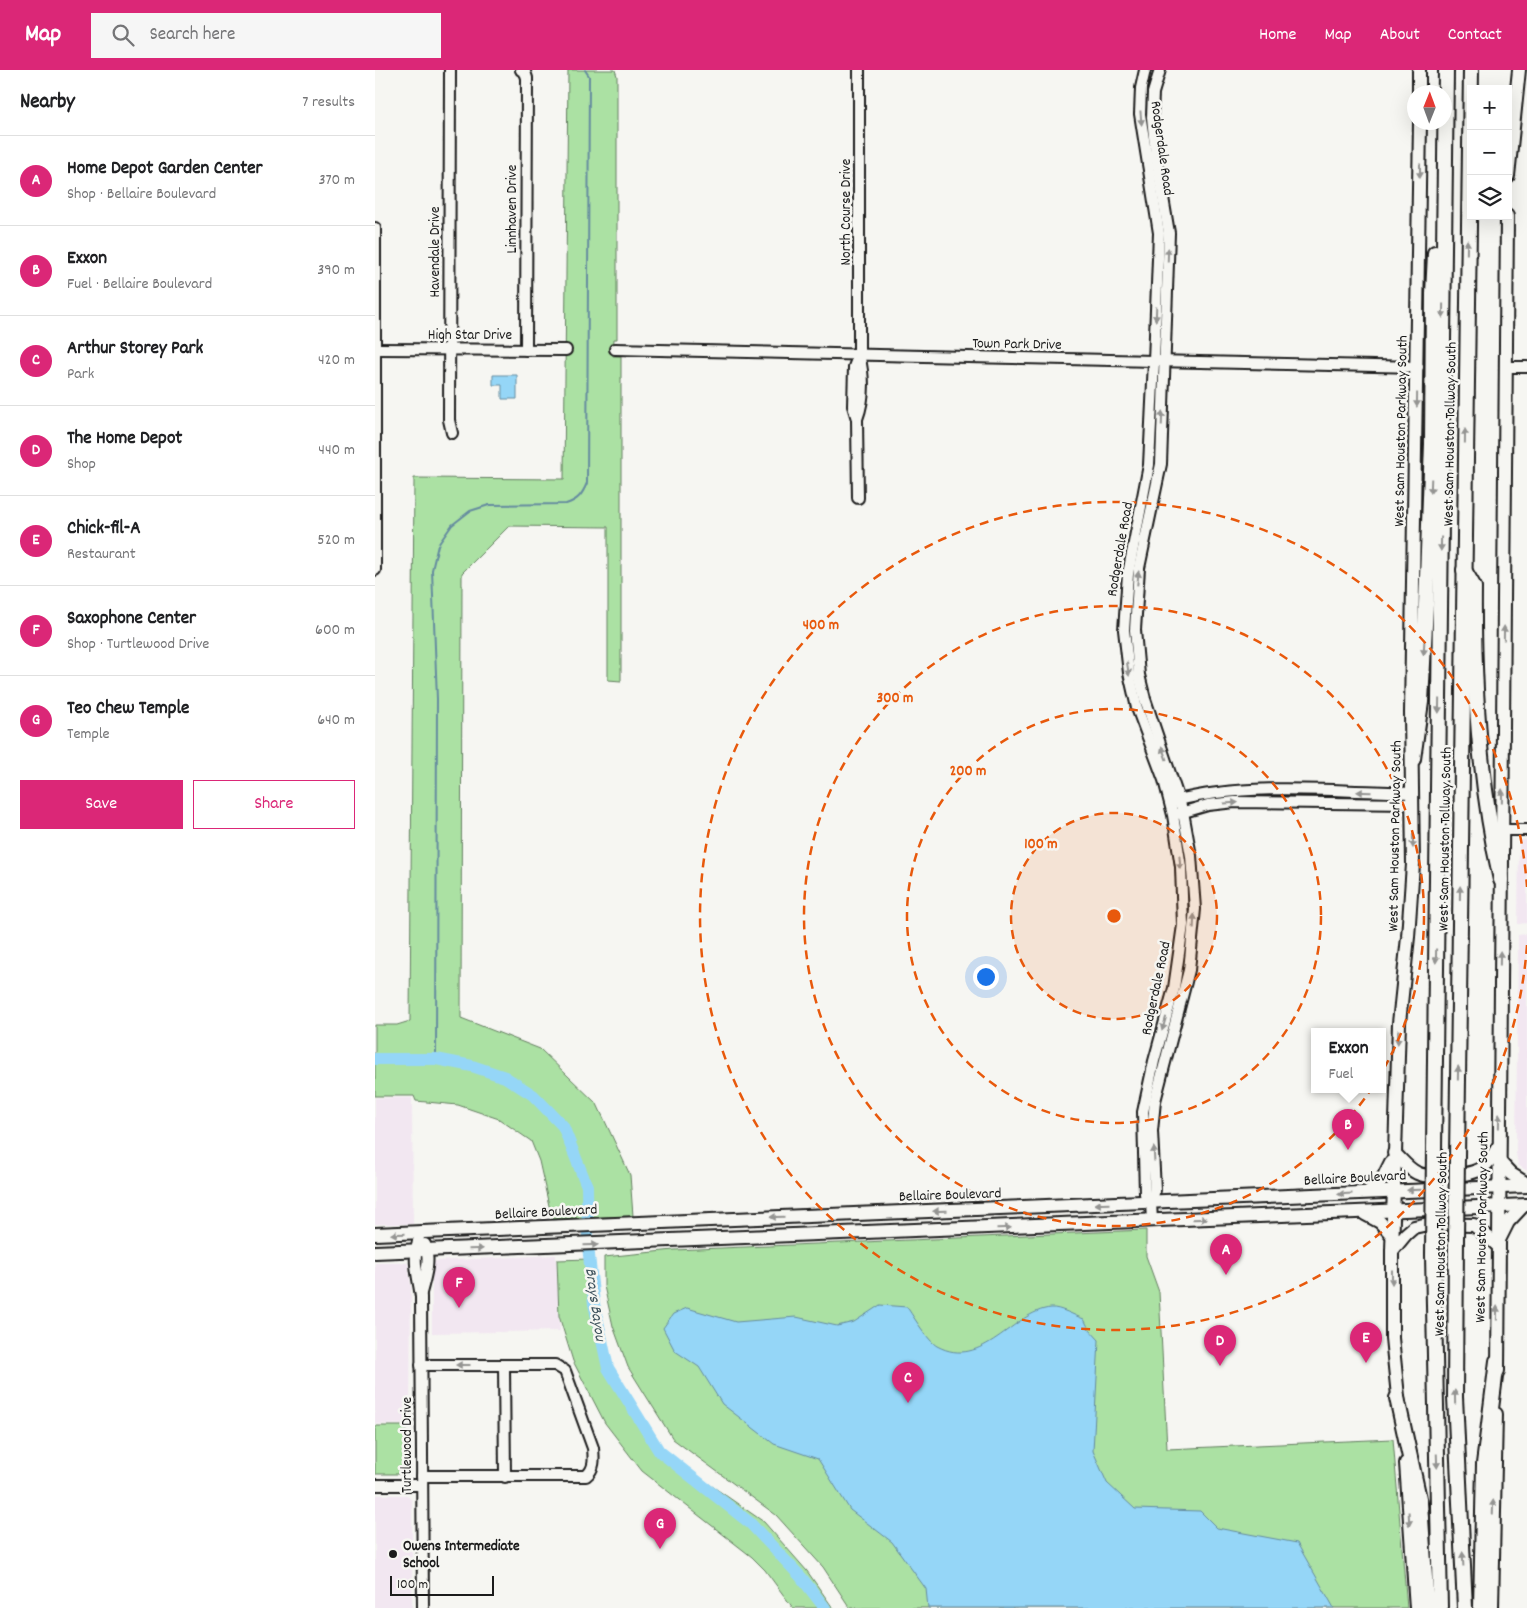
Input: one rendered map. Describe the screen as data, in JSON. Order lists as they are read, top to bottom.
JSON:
{
  "streets": {
    "highway": ["West Sam Houston Tollway South"],
    "main road": ["West Sam Houston Parkway South", "Bellaire Boulevard"],
    "street": [
      "Rodgerdale Road",
      "Linnhaven Drive",
      "North Course Drive",
      "Havendale Drive",
      "High Star Drive",
      "Town Park Drive",
      "Turtlewood Drive"
    ]
  },
  "crossings": [
    ["Rodgerdale Road", "Town Park Drive"],
    ["Rodgerdale Road", "Bellaire Boulevard"],
    ["Linnhaven Drive", "High Star Drive"],
    ["North Course Drive", "Town Park Drive"],
    ["Havendale Drive", "High Star Drive"],
    ["Town Park Drive", "West Sam Houston Parkway South"],
    ["West Sam Houston Parkway South", "Bellaire Boulevard"],
    ["Bellaire Boulevard", "Turtlewood Drive"]
  ],
  "water": ["Brays Bayou"],
  "places": ["Owens Intermediate School"],
  "scale_bar": "100 m",
  "north": "top",
  "page": {
    "header": "Map",
    "search": "Search here",
    "nav": [
      "Home",
      "Map",
      "About",
      "Contact"
    ],
    "heading": ["Nearby", "7 results"],
    "map_buttons": ["+", "−"],
    "list": [
      {
        "mark": "A",
        "name": "Home Depot Garden Center",
        "note": "Shop · Bellaire Boulevard",
        "value": "370 m"
      },
      {
        "mark": "B",
        "name": "Exxon",
        "note": "Fuel · Bellaire Boulevard",
        "value": "390 m"
      },
      {
        "mark": "C",
        "name": "Arthur Storey Park",
        "note": "Park",
        "value": "420 m"
      },
      {
        "mark": "D",
        "name": "The Home Depot",
        "note": "Shop",
        "value": "440 m"
      },
      {
        "mark": "E",
        "name": "Chick-fil-A",
        "note": "Restaurant",
        "value": "520 m"
      },
      {
        "mark": "F",
        "name": "Saxophone Center",
        "note": "Shop · Turtlewood Drive",
        "value": "600 m"
      },
      {
        "mark": "G",
        "name": "Teo Chew Temple",
        "note": "Temple",
        "value": "640 m"
      }
    ],
    "buttons": ["Save", "Share"],
    "popup": ["Exxon", "Fuel"],
    "pins": [
      "B",
      "A",
      "F",
      "E",
      "D",
      "C",
      "G"
    ],
    "scale": "100 m"
  },
  "rings": [
    "400 m",
    "300 m",
    "200 m",
    "100 m"
  ]
}
